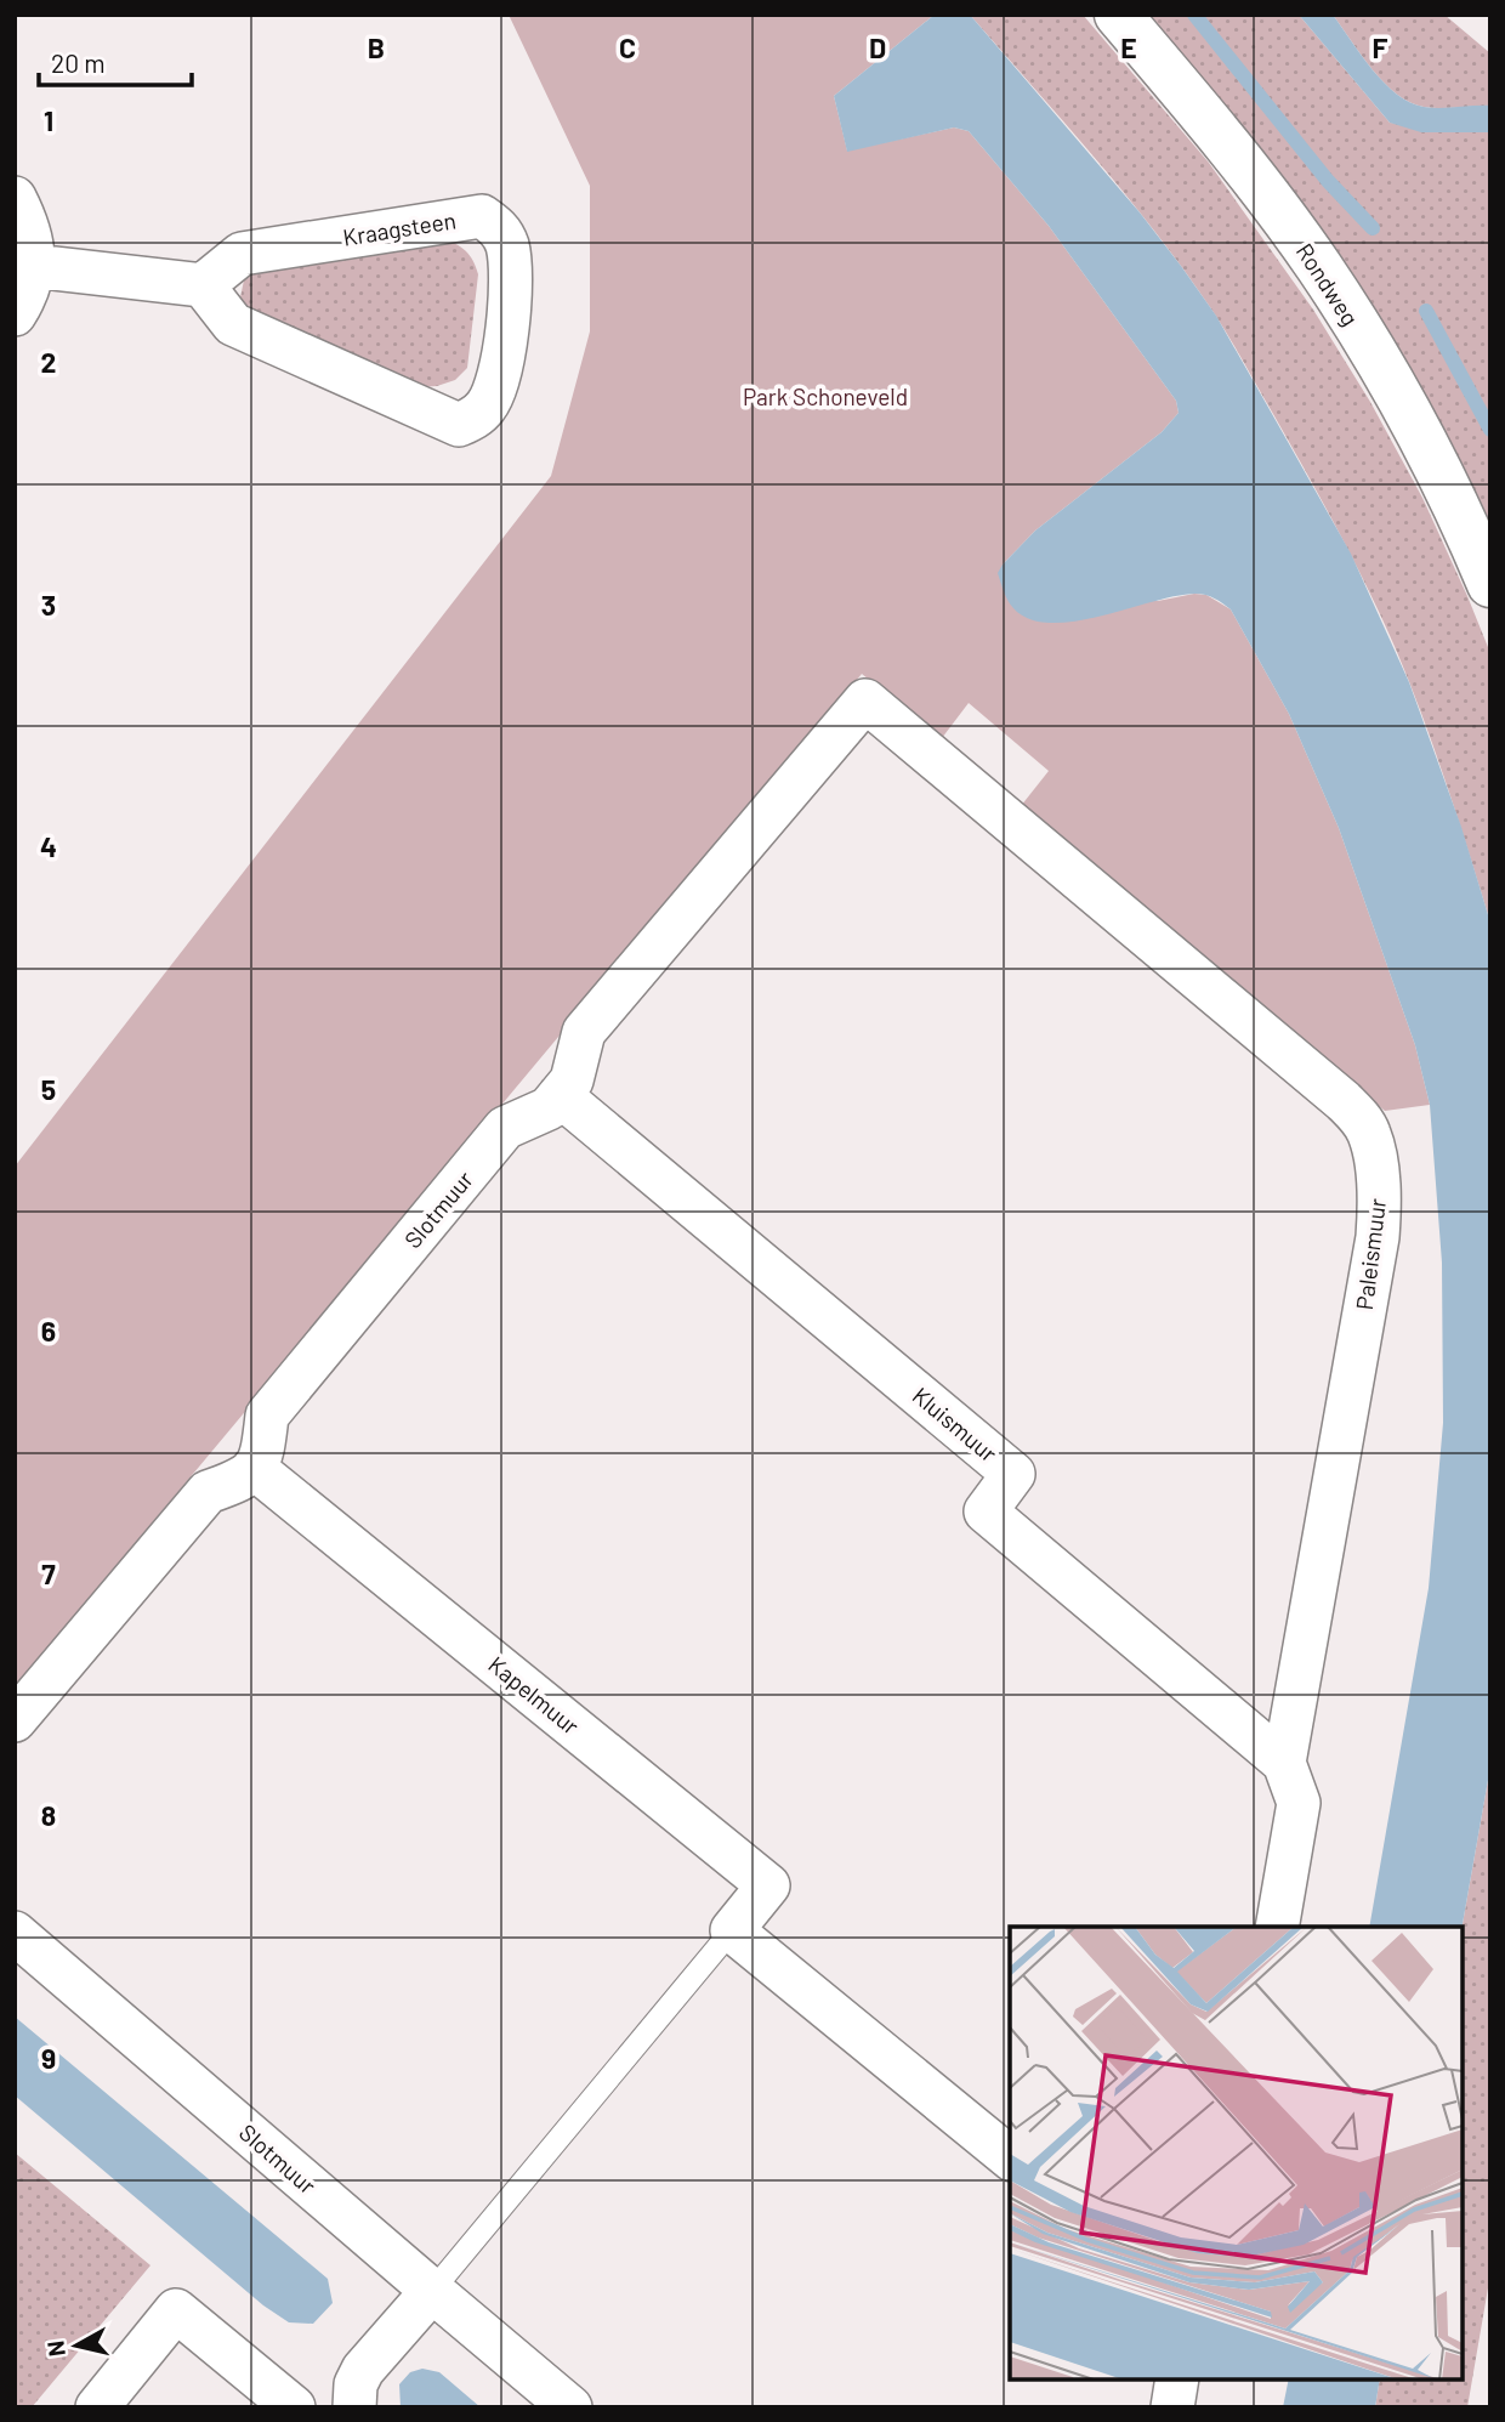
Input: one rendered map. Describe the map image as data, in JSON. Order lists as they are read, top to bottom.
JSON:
{
  "streets": {
    "main road": ["Rondweg"],
    "street": [
      "Kraagsteen",
      "Slotmuur",
      "Paleismuur",
      "Kluismuur",
      "Kapelmuur"
    ]
  },
  "crossings": [
    ["Slotmuur", "Paleismuur"],
    ["Slotmuur", "Kluismuur"],
    ["Slotmuur", "Kapelmuur"],
    ["Paleismuur", "Kluismuur"]
  ],
  "parks": ["Park Schoneveld"],
  "scale_bar": "20 m",
  "north": "left",
  "grid": {
    "columns": [
      "B",
      "C",
      "D",
      "E",
      "F"
    ],
    "rows": [
      "1",
      "2",
      "3",
      "4",
      "5",
      "6",
      "7",
      "8",
      "9"
    ]
  }
}
